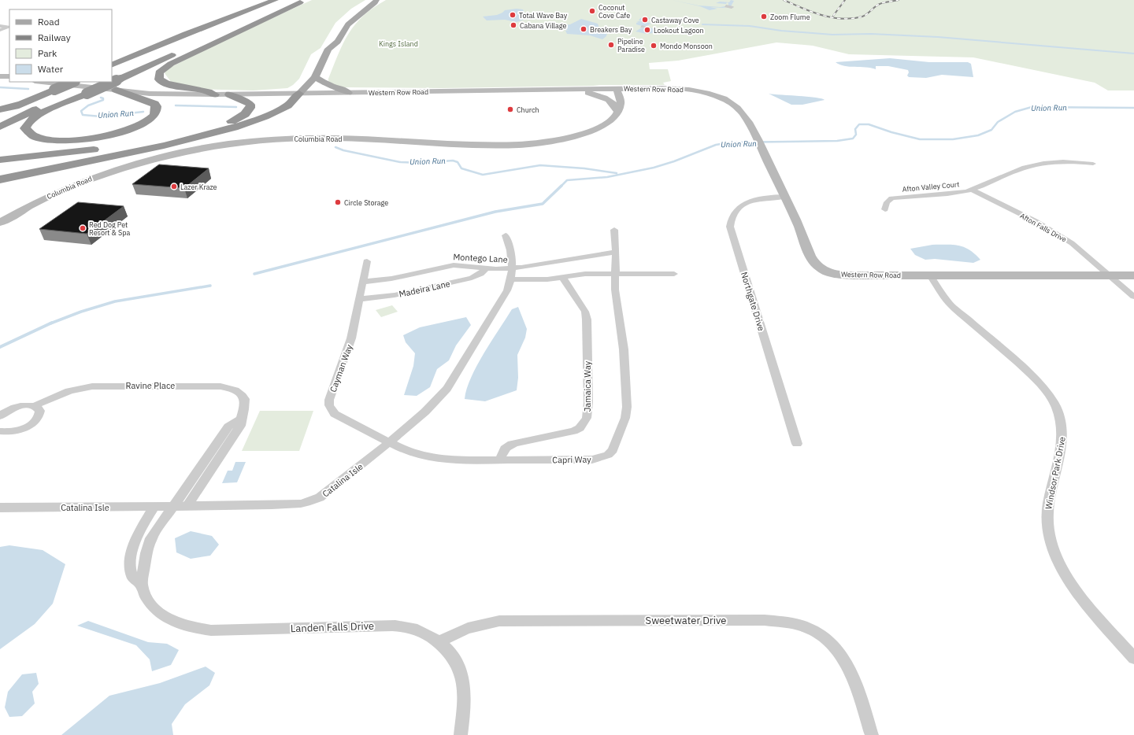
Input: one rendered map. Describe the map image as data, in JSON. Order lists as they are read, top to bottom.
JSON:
{
  "streets": {
    "street": [
      "Western Row Road",
      "Columbia Road",
      "Afton Valley Court",
      "Afton Falls Drive",
      "Montego Lane",
      "Madeira Lane",
      "Northgate Drive",
      "Cayman Way",
      "Ravine Place",
      "Jamaica Way",
      "Capri Way",
      "Windsor Park Drive",
      "Catalina Isle",
      "Sweetwater Drive",
      "Landen Falls Drive"
    ]
  },
  "crossings": [
    ["Western Row Road", "Afton Falls Drive"],
    ["Western Row Road", "Northgate Drive"],
    ["Western Row Road", "Windsor Park Drive"],
    ["Afton Valley Court", "Afton Falls Drive"],
    ["Montego Lane", "Madeira Lane"],
    ["Montego Lane", "Cayman Way"],
    ["Montego Lane", "Capri Way"],
    ["Montego Lane", "Catalina Isle"],
    ["Madeira Lane", "Cayman Way"],
    ["Cayman Way", "Capri Way"],
    ["Cayman Way", "Catalina Isle"],
    ["Ravine Place", "Catalina Isle"],
    ["Jamaica Way", "Capri Way"],
    ["Capri Way", "Catalina Isle"],
    ["Catalina Isle", "Landen Falls Drive"],
    ["Sweetwater Drive", "Landen Falls Drive"]
  ],
  "water": ["Union Run"],
  "parks": ["Kings Island"],
  "places": [
    "Coconut Cove Cafe",
    "Total Wave Bay",
    "Zoom Flume",
    "Castaway Cove",
    "Cabana Village",
    "Breakers Bay",
    "Lookout Lagoon",
    "Pipeline Paradise",
    "Mondo Monsoon",
    "Church",
    "Lazer Kraze",
    "Circle Storage",
    "Red Dog Pet Resort & Spa"
  ],
  "legend": [
    "Road",
    "Railway",
    "Park",
    "Water"
  ]
}
